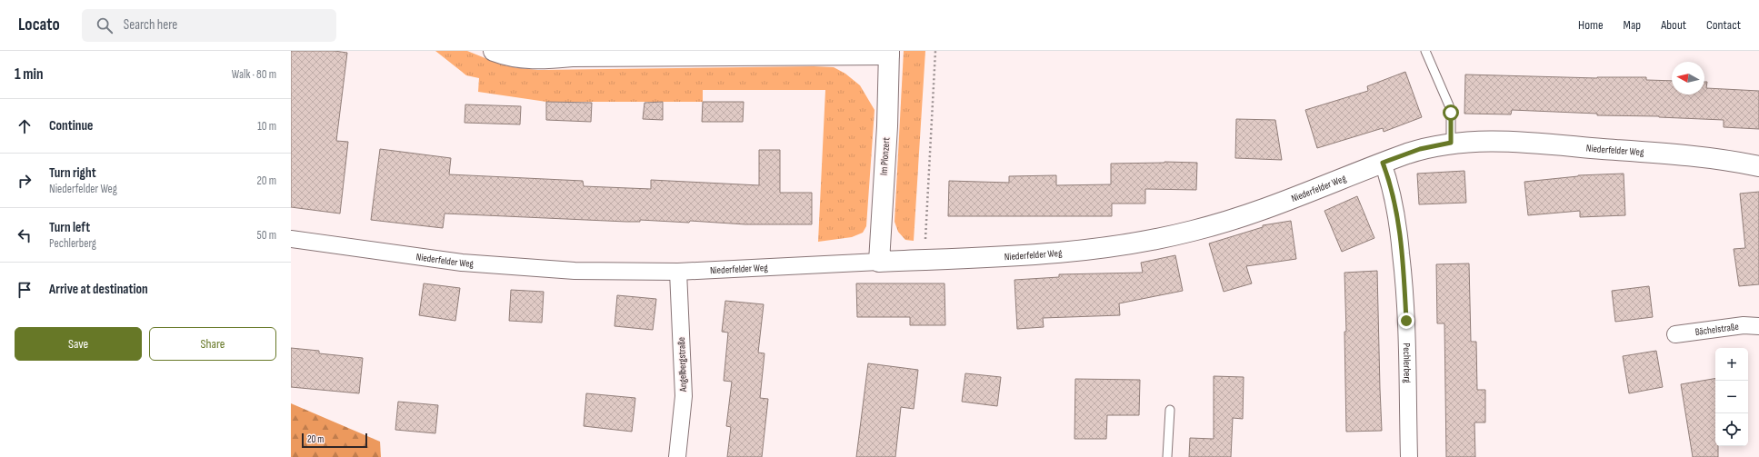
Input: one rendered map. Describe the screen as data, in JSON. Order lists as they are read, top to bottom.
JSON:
{
  "streets": {
    "main road": ["Niederfelder Weg", "Im Plonzert"],
    "street": ["Bächelstraße", "Pechlerberg", "Angelbergstraße"]
  },
  "crossings": [
    ["Niederfelder Weg", "Im Plonzert"],
    ["Niederfelder Weg", "Pechlerberg"],
    ["Niederfelder Weg", "Angelbergstraße"]
  ],
  "scale_bar": "20 m",
  "north": "left",
  "page": {
    "header": "Locato",
    "search": "Search here",
    "nav": [
      "Home",
      "Map",
      "About",
      "Contact"
    ],
    "heading": ["1 min", "Walk · 80 m"],
    "list": [
      ["Continue", "10 m"],
      ["Turn right", "Niederfelder Weg", "20 m"],
      ["Turn left", "Pechlerberg", "50 m"],
      "Arrive at destination"
    ],
    "buttons": ["Save", "Share"],
    "map_buttons": ["+", "−"],
    "scale": "20 m"
  }
}
